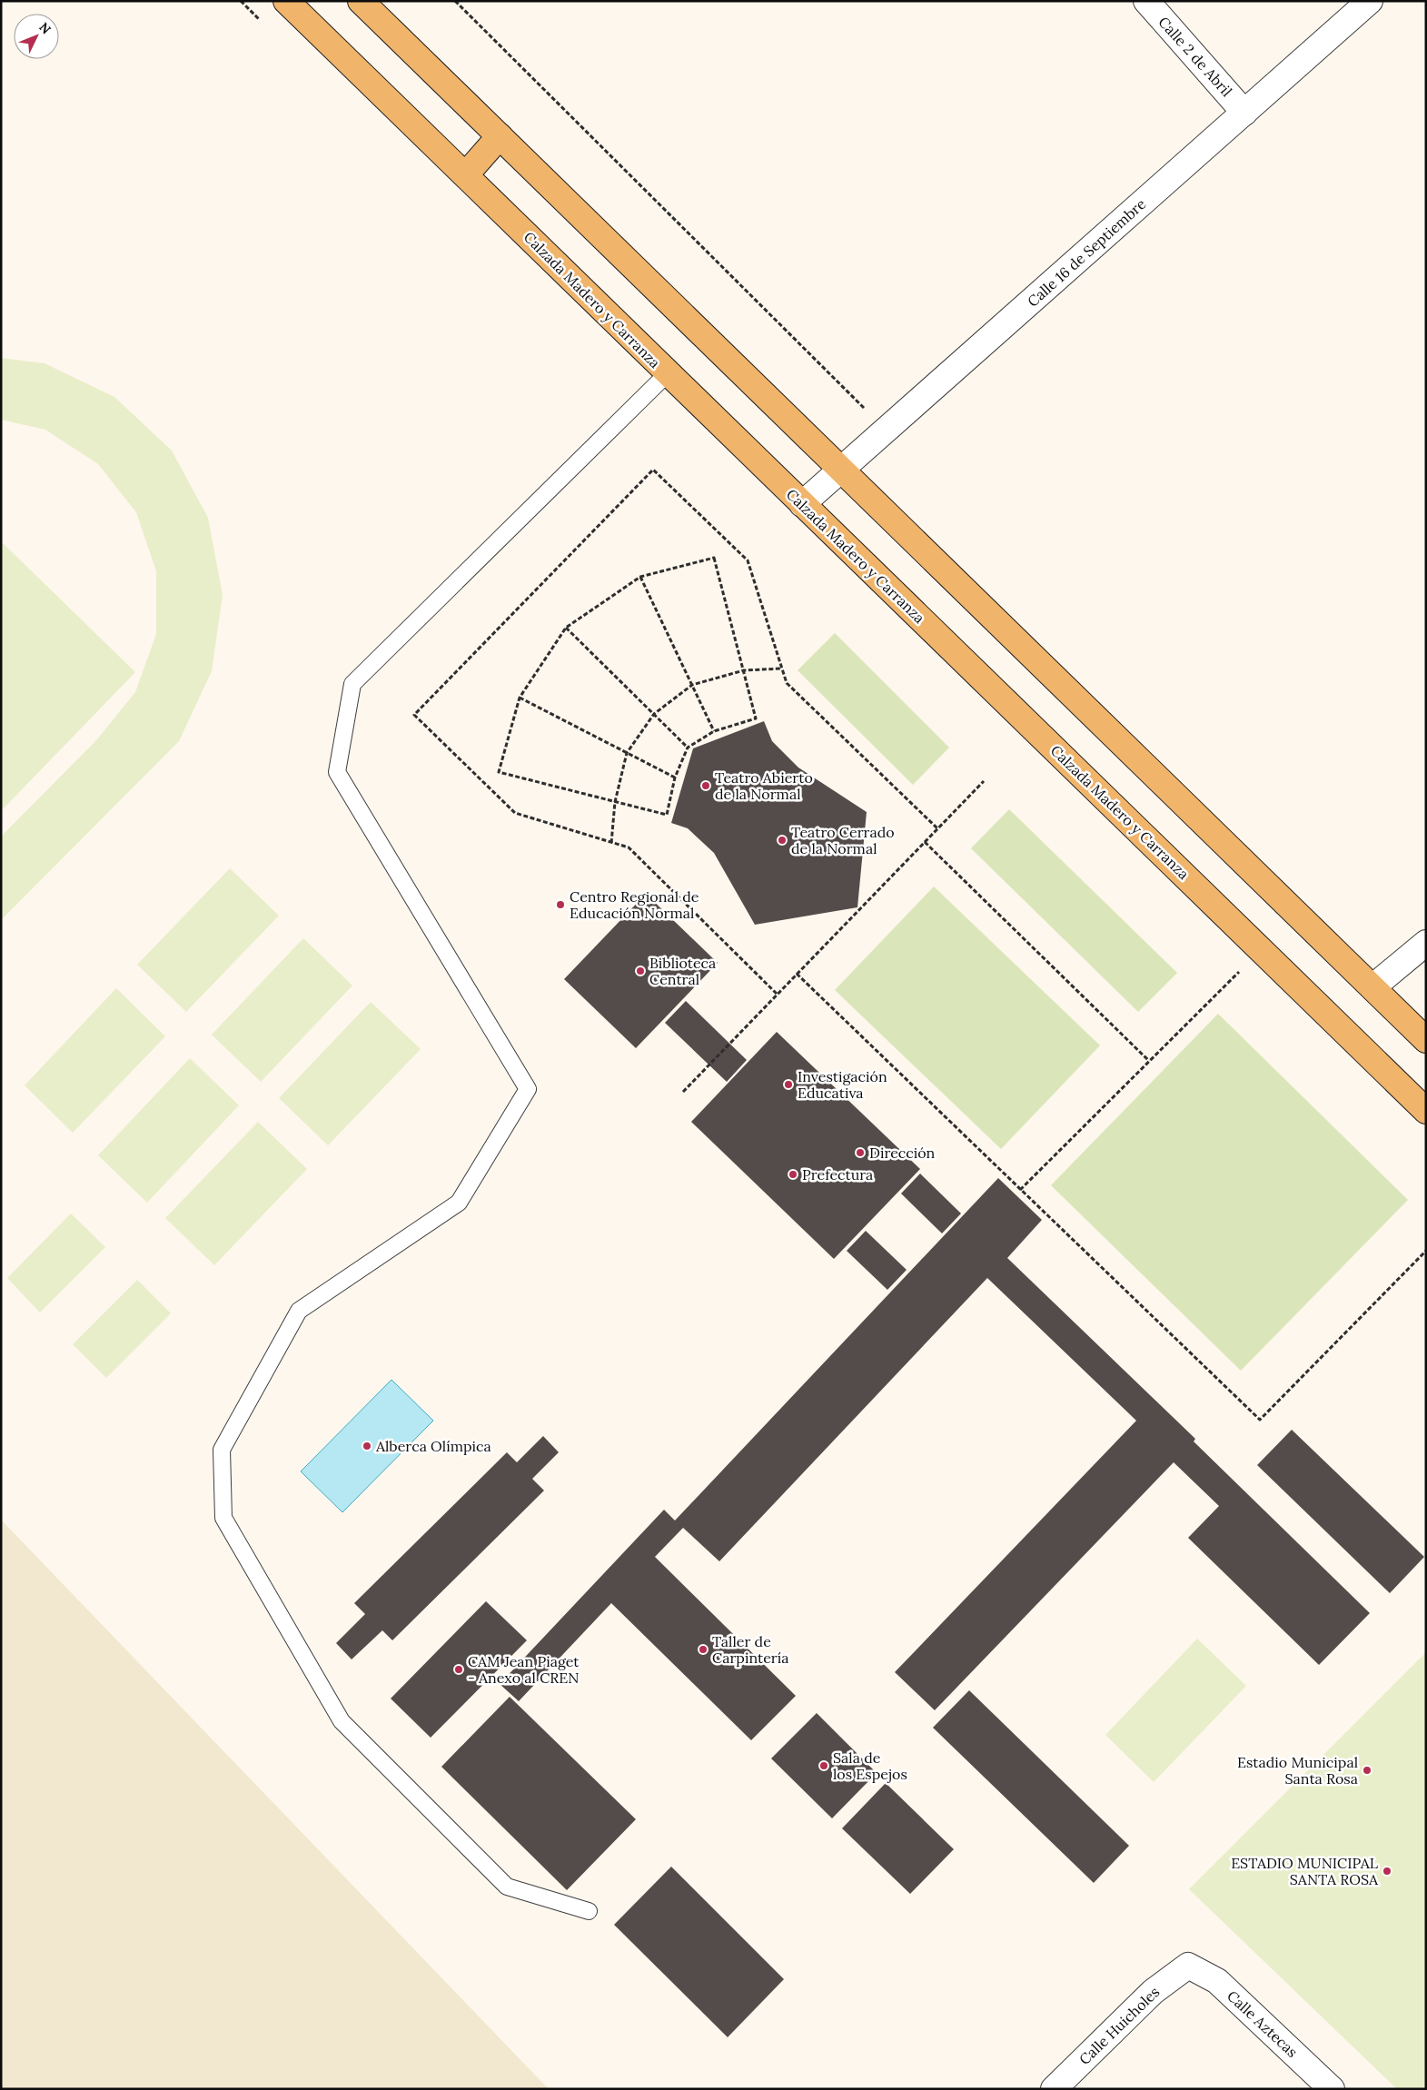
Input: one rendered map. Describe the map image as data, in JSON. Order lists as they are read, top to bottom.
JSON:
{
  "streets": {
    "main road": ["Calzada Madero y Carranza"],
    "street": [
      "Calle 2 de Abril",
      "Calle 16 de Septiembre",
      "Calle Aztecas",
      "Calle Huicholes"
    ]
  },
  "crossings": [
    ["Calle 2 de Abril", "Calle 16 de Septiembre"],
    ["Calle 16 de Septiembre", "Calzada Madero y Carranza"],
    ["Calle Aztecas", "Calle Huicholes"]
  ],
  "places": [
    "Teatro Abierto de la Normal",
    "Teatro Cerrado de la Normal",
    "Centro Regional de Educación Normal",
    "Biblioteca Central",
    "Investigación Educativa",
    "Dirección",
    "Prefectura",
    "Alberca Olímpica",
    "Taller de Carpintería",
    "CAM Jean Piaget - Anexo al CREN",
    "Sala de los Espejos",
    "Estadio Municipal Santa Rosa",
    "ESTADIO MUNICIPAL SANTA ROSA"
  ],
  "north": "top right"
}
